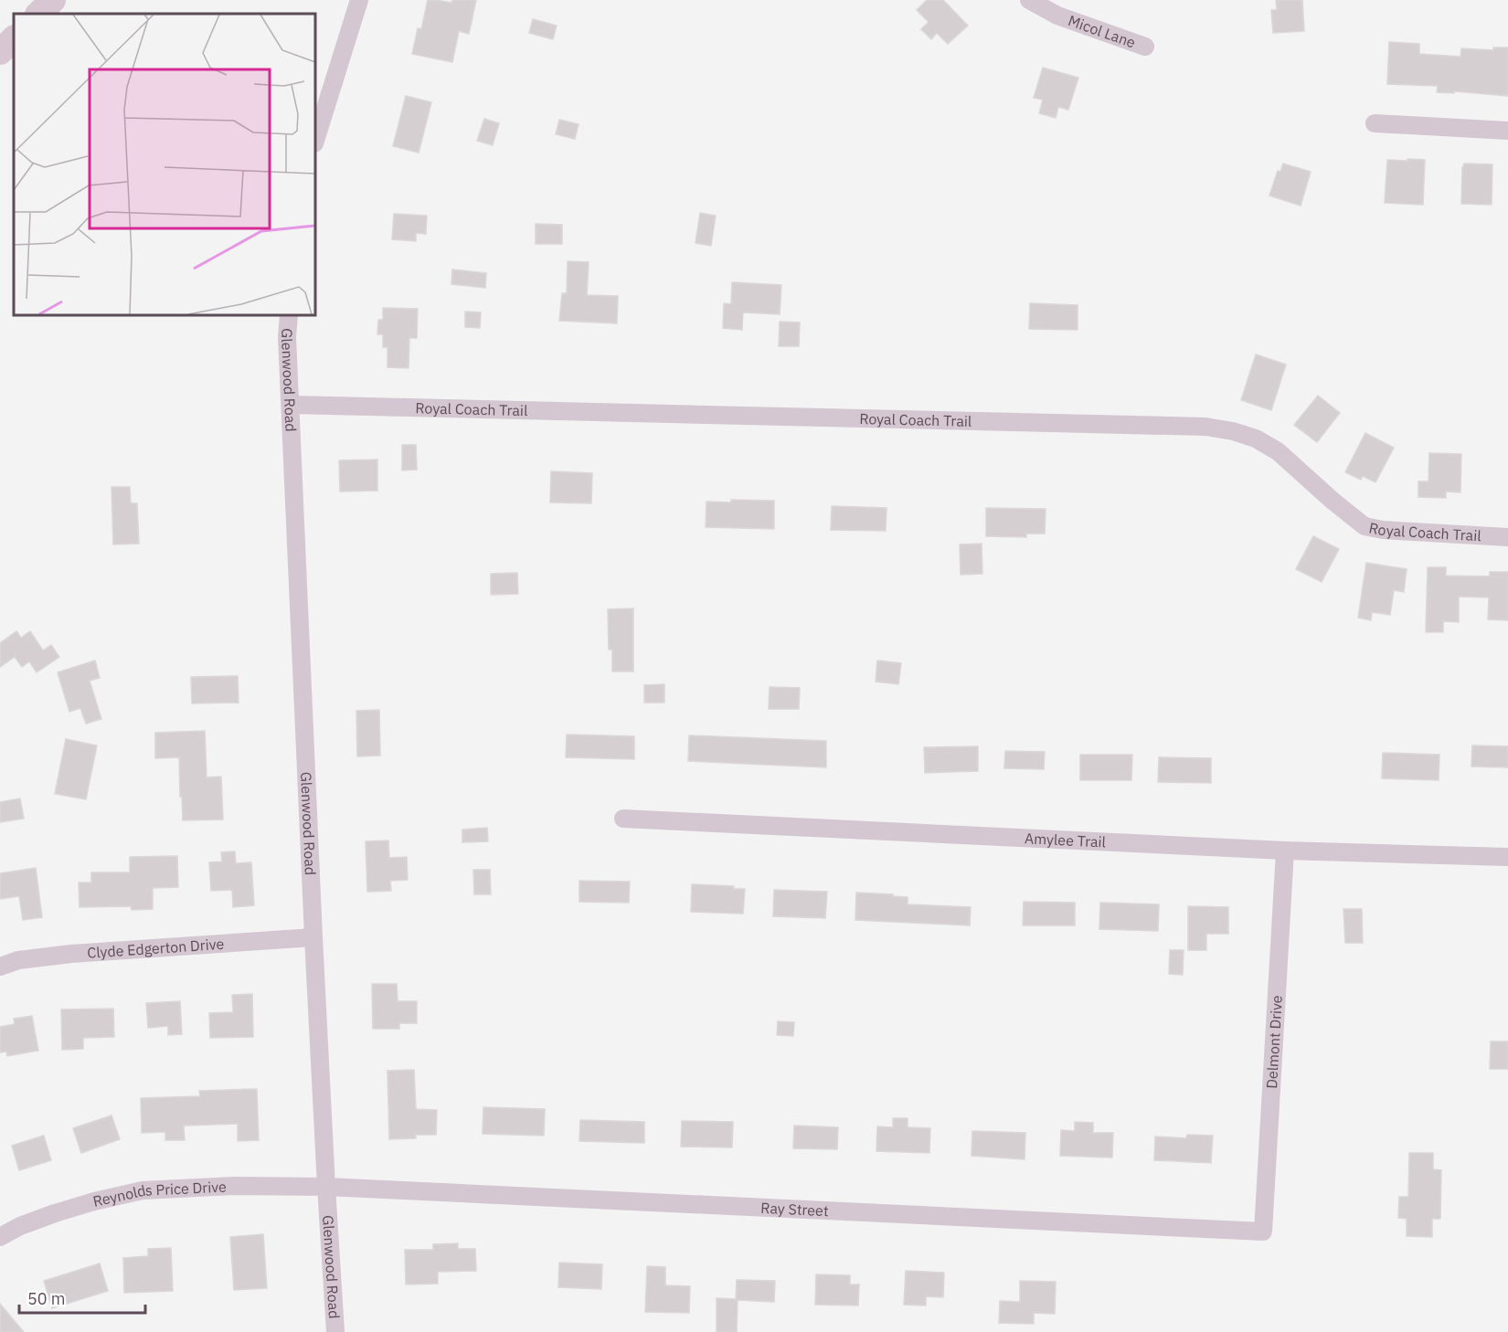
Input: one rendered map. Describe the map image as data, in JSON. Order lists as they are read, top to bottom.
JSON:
{
  "streets": {
    "street": [
      "Micol Lane",
      "Glenwood Road",
      "Royal Coach Trail",
      "Amylee Trail",
      "Clyde Edgerton Drive",
      "Delmont Drive",
      "Reynolds Price Drive",
      "Ray Street"
    ]
  },
  "crossings": [
    ["Glenwood Road", "Royal Coach Trail"],
    ["Glenwood Road", "Clyde Edgerton Drive"],
    ["Glenwood Road", "Reynolds Price Drive"],
    ["Glenwood Road", "Ray Street"],
    ["Amylee Trail", "Delmont Drive"],
    ["Delmont Drive", "Ray Street"],
    ["Reynolds Price Drive", "Ray Street"]
  ],
  "scale_bar": "50 m"
}
